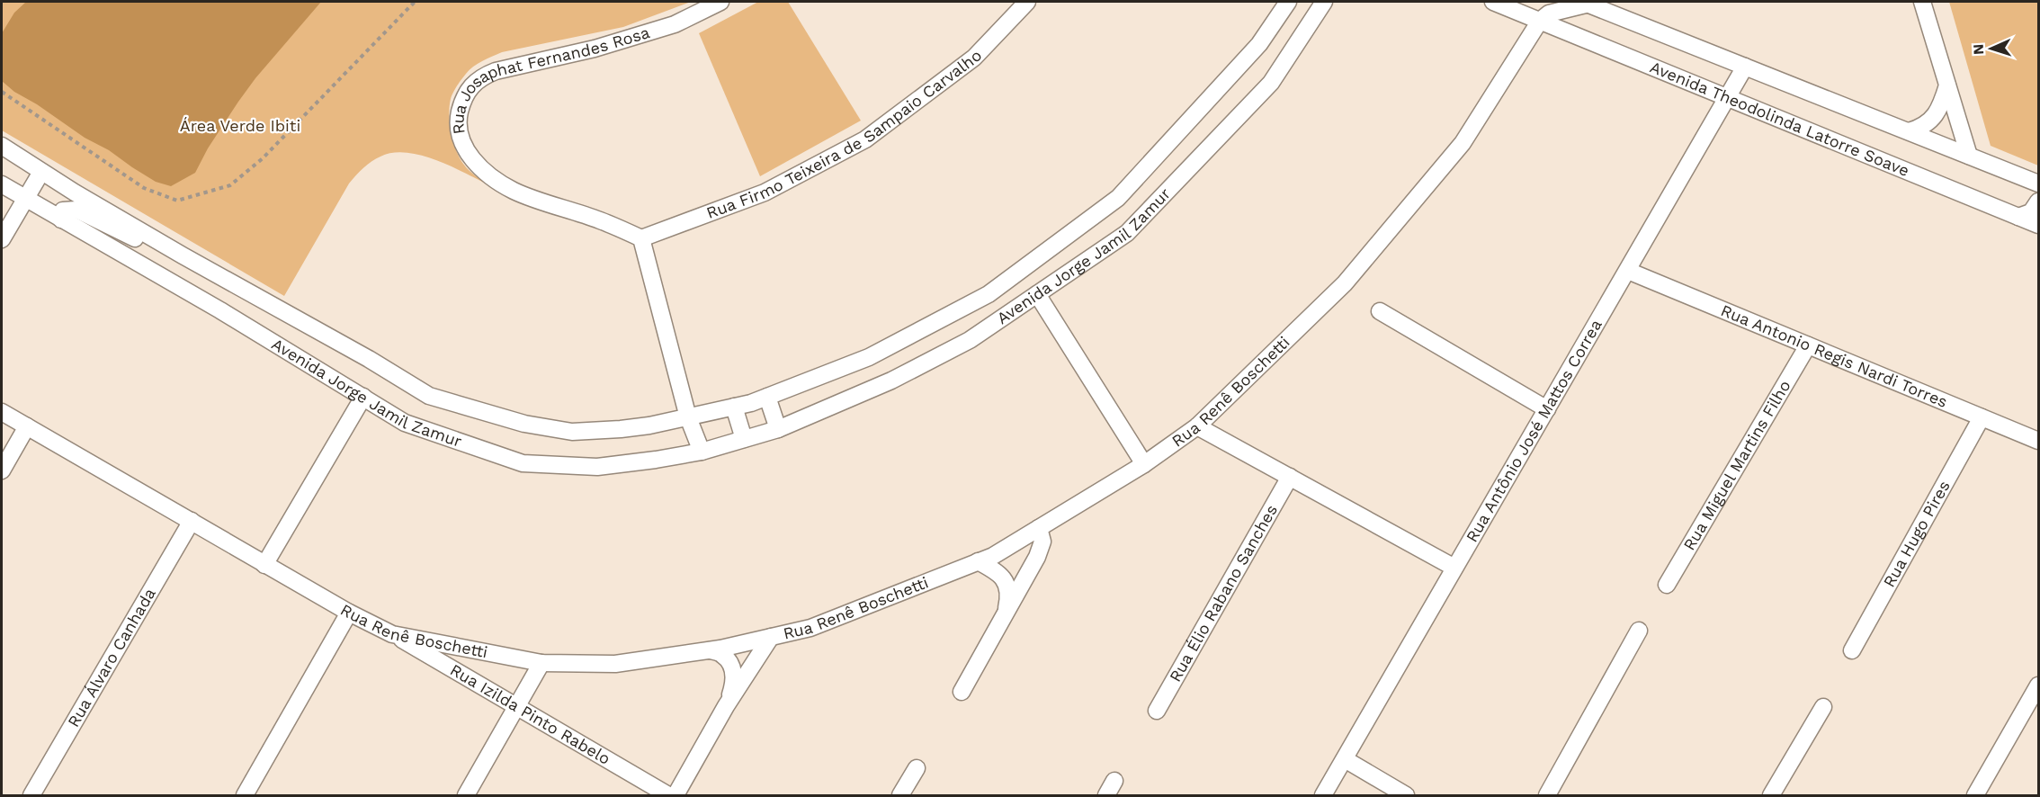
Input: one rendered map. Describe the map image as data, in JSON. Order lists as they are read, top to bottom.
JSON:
{
  "streets": {
    "street": [
      "Rua Josaphat Fernandes Rosa",
      "Avenida Theodolinda Latorre Soave",
      "Rua Firmo Teixeira de Sampaio Carvalho",
      "Avenida Jorge Jamil Zamur",
      "Rua Antonio Regis Nardi Torres",
      "Rua Renê Boschetti",
      "Rua Antônio José Mattos Correa",
      "Rua Miguel Martins Filho",
      "Rua Hugo Pires",
      "Rua Élio Rabano Sanches",
      "Rua Álvaro Canhada",
      "Rua Izilda Pinto Rabelo"
    ]
  },
  "crossings": [
    ["Rua Josaphat Fernandes Rosa", "Rua Firmo Teixeira de Sampaio Carvalho"],
    ["Avenida Theodolinda Latorre Soave", "Rua Renê Boschetti"],
    ["Avenida Theodolinda Latorre Soave", "Rua Antônio José Mattos Correa"],
    ["Rua Antonio Regis Nardi Torres", "Rua Antônio José Mattos Correa"],
    ["Rua Antonio Regis Nardi Torres", "Rua Miguel Martins Filho"],
    ["Rua Antonio Regis Nardi Torres", "Rua Hugo Pires"],
    ["Rua Renê Boschetti", "Rua Álvaro Canhada"],
    ["Rua Renê Boschetti", "Rua Izilda Pinto Rabelo"]
  ],
  "parks": ["Área Verde Ibiti"],
  "north": "left"
}
